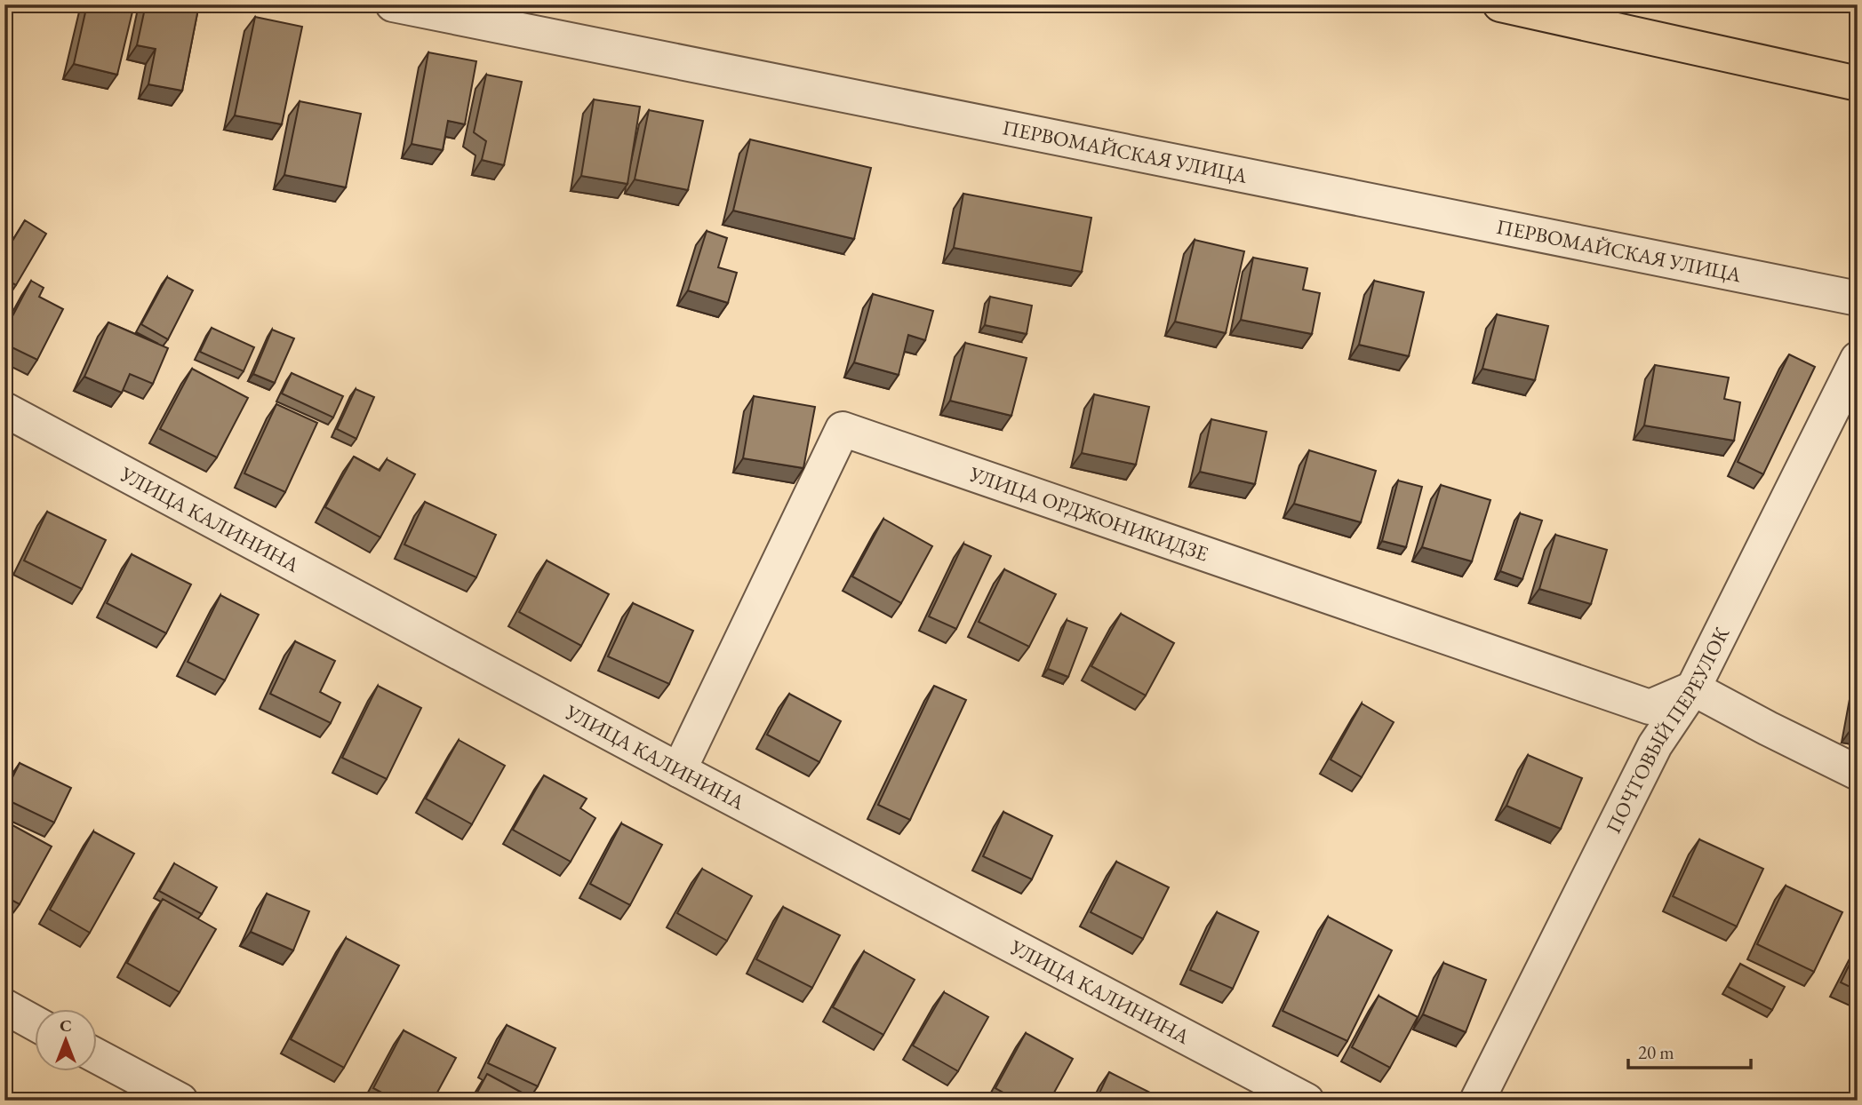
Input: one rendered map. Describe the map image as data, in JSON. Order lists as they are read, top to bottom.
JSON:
{
  "streets": {
    "street": [
      "ПЕРВОМАЙСКАЯ УЛИЦА",
      "УЛИЦА ОРДЖОНИКИДЗЕ",
      "УЛИЦА КАЛИНИНА",
      "ПОЧТОВЫЙ ПЕРЕУЛОК"
    ]
  },
  "crossings": [
    ["УЛИЦА ОРДЖОНИКИДЗЕ", "УЛИЦА КАЛИНИНА"],
    ["УЛИЦА ОРДЖОНИКИДЗЕ", "ПОЧТОВЫЙ ПЕРЕУЛОК"]
  ],
  "scale_bar": "20 m",
  "north": "top"
}
